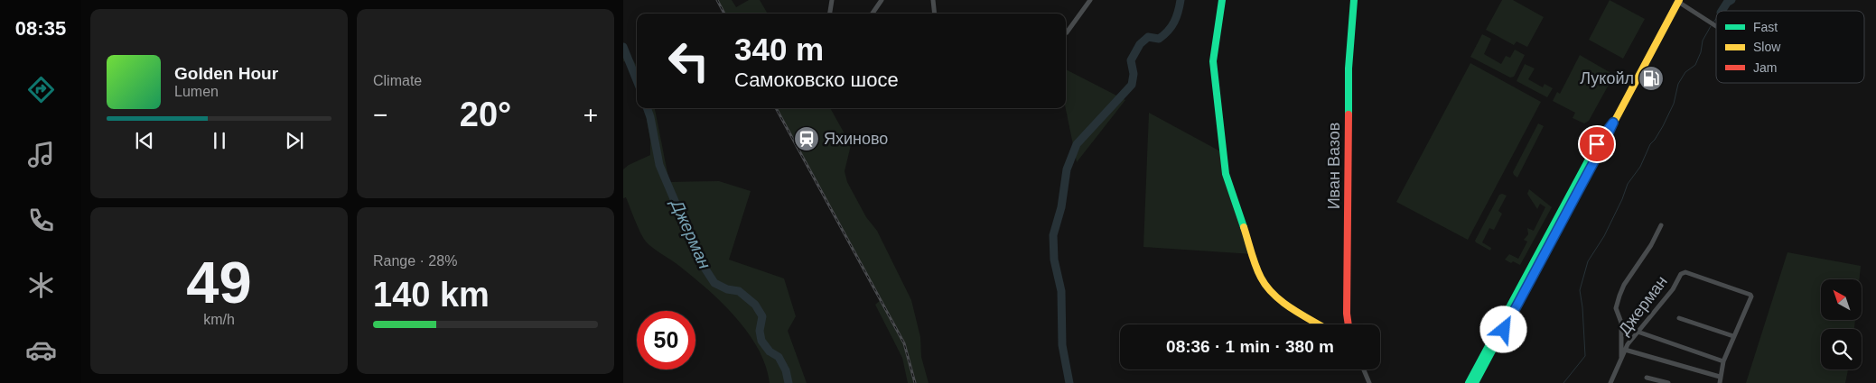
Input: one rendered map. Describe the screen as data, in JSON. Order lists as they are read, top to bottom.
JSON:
{
  "streets": {
    "main road": ["Иван Вазов"],
    "street": ["Джерман"]
  },
  "water": ["Джерман"],
  "places": {
    "fuel station": ["Лукойл"],
    "station": ["Яхиново"]
  },
  "legend": ["Fast", "Slow", "Jam"],
  "north": "top left",
  "page": {
    "tabs": "08:35",
    "tile": [
      "Climate",
      ["49", "km/h"],
      ["Range · 28%", "140 km"]
    ],
    "turn": ["340 m", "Самоковско шосе"],
    "song": ["Golden Hour", "Lumen"],
    "heat": ["−", "20°", "+"],
    "limit": "50",
    "trip": "08:36 · 1 min · 380 m"
  }
}
